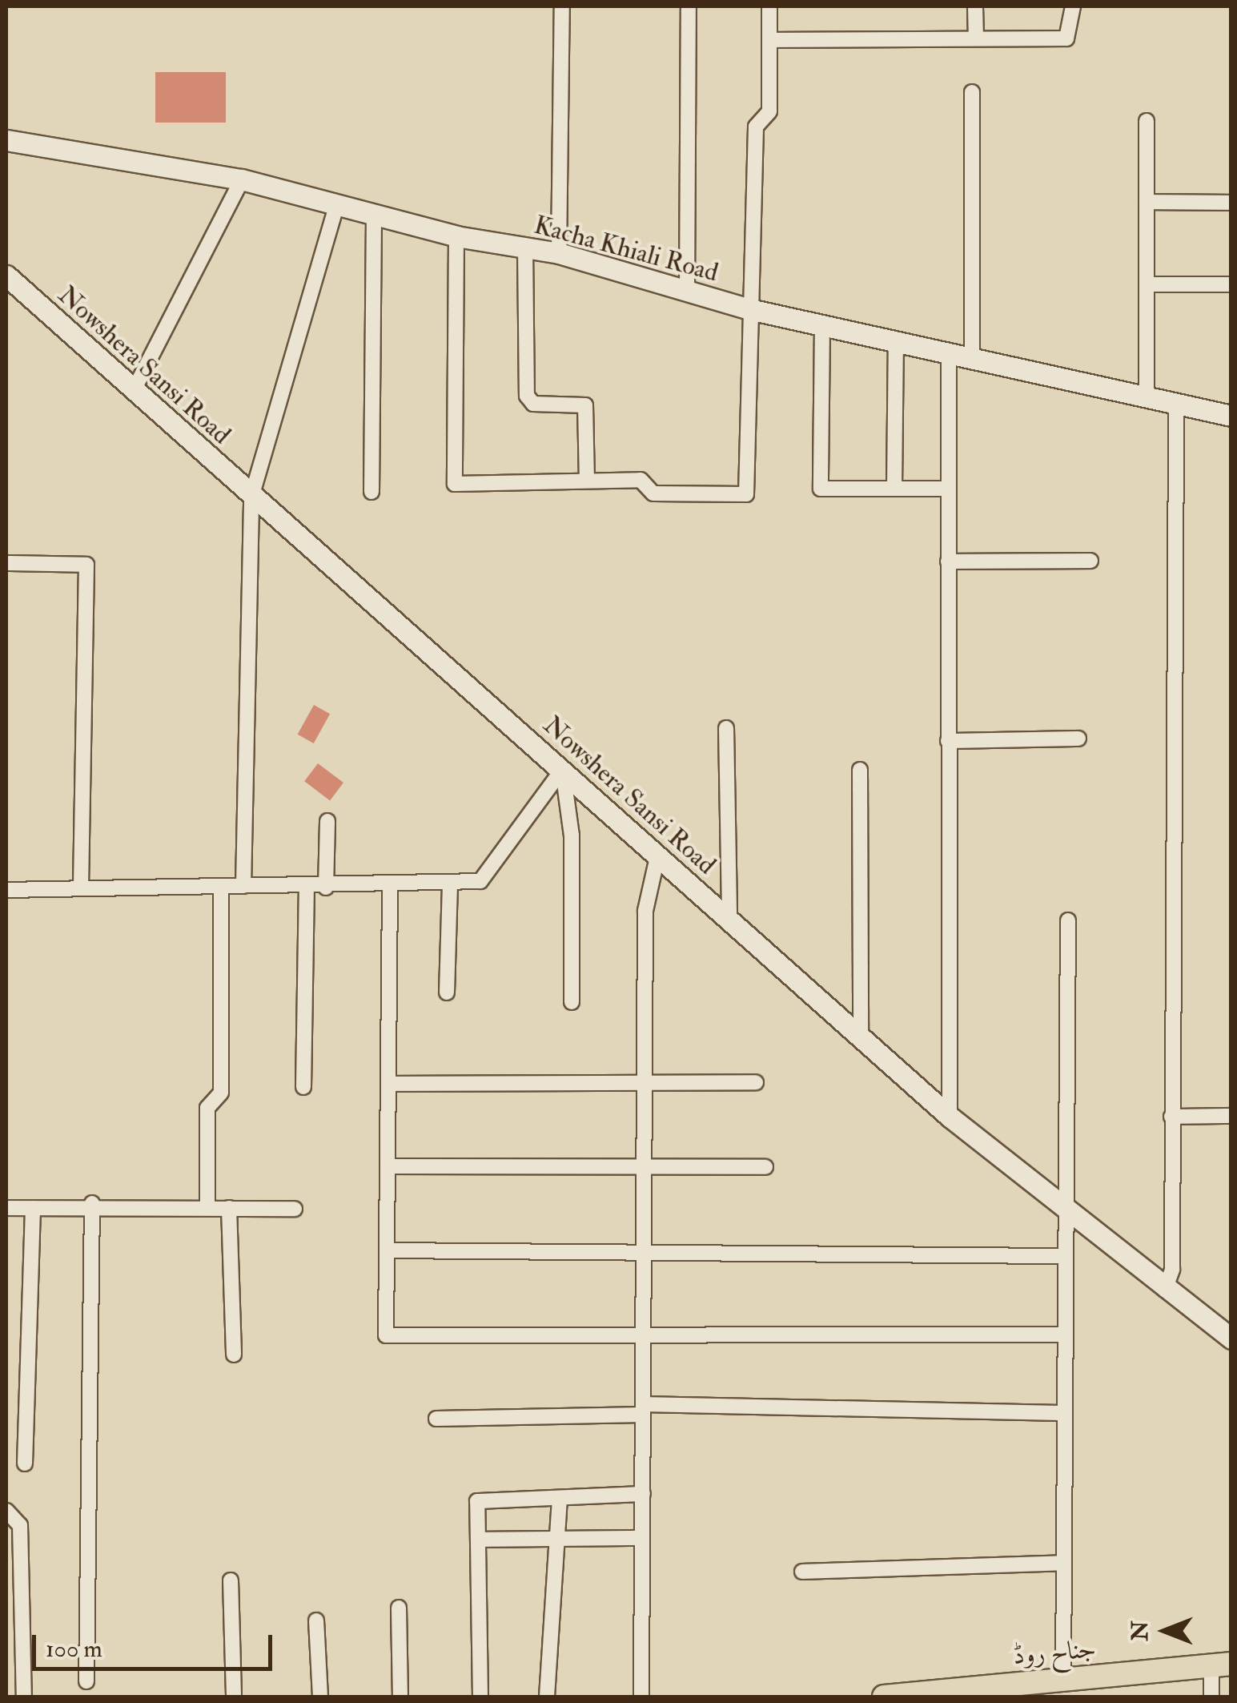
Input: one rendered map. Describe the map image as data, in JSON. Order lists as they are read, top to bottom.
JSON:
{
  "streets": {
    "main road": ["Kacha Khiali Road", "Nowshera Sansi Road", "جناح روڈ"]
  },
  "scale_bar": "100 m",
  "north": "left"
}
